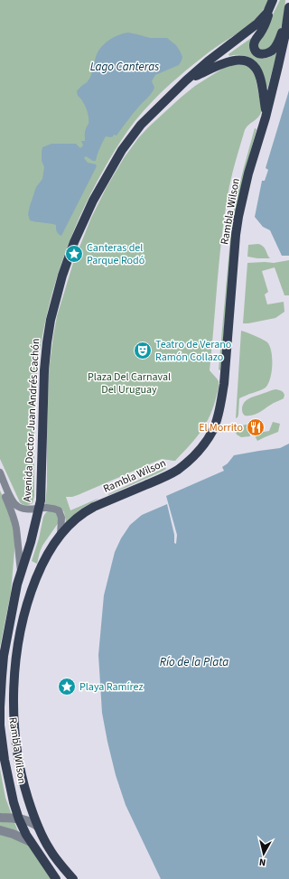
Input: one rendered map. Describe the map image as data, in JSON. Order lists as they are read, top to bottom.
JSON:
{
  "streets": {
    "main road": ["Rambla Wilson", "Avenida Doctor Juan Andrés Cachón"]
  },
  "crossings": [
    ["Rambla Wilson", "Avenida Doctor Juan Andrés Cachón"]
  ],
  "water": ["Lago Canteras", "Río de la Plata"],
  "parks": ["Plaza Del Carnaval Del Uruguay"],
  "places": {
    "place": ["Canteras del Parque Rodó", "Playa Ramírez"],
    "theatre": ["Teatro de Verano Ramón Collazo"],
    "restaurant": ["El Morrito"]
  },
  "north": "bottom"
}
